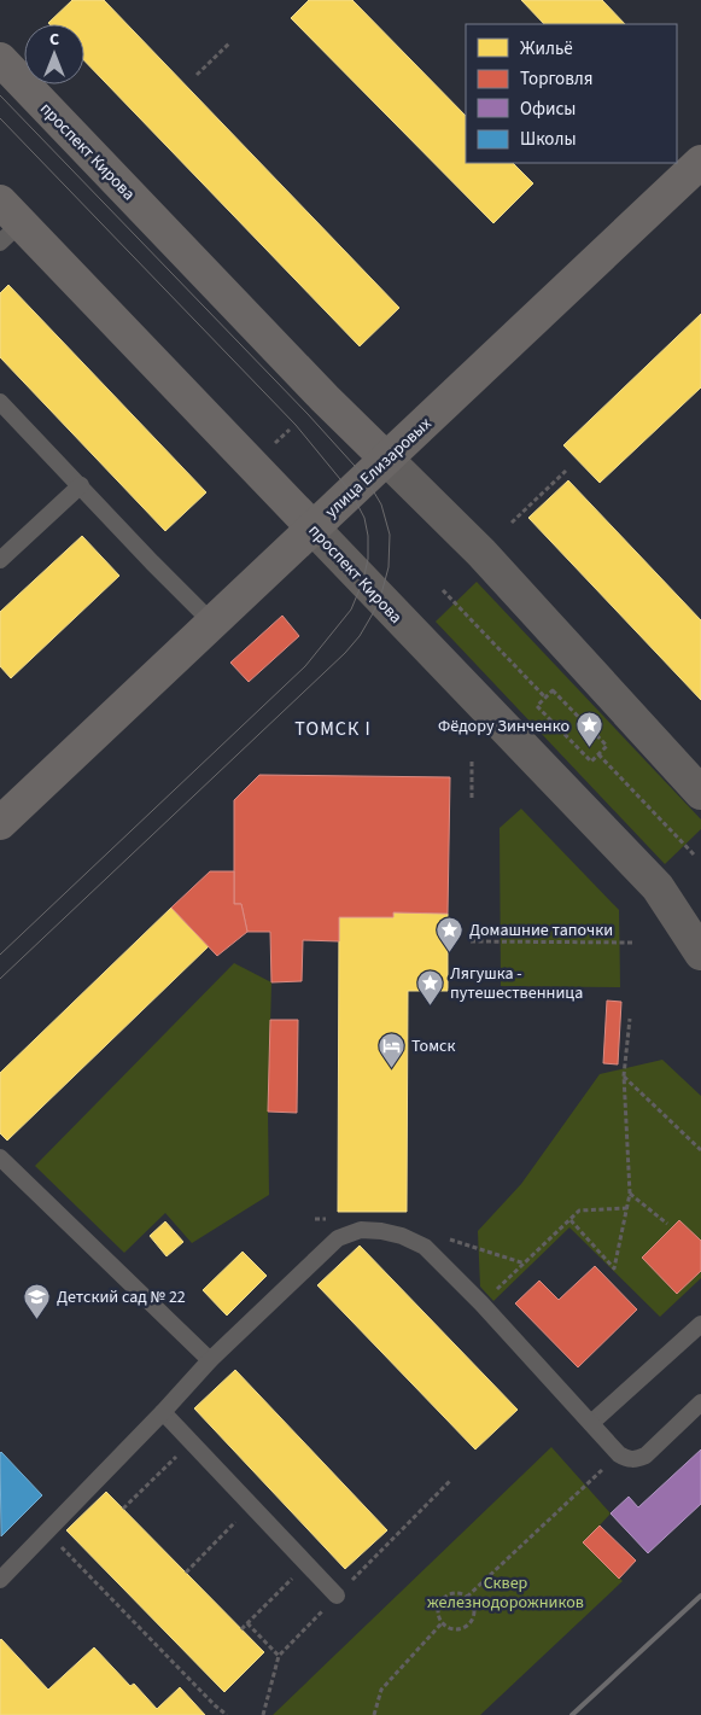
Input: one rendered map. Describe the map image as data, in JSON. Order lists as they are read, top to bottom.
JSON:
{
  "streets": {
    "main road": ["проспект Кирова", "улица Елизаровых"]
  },
  "crossings": [
    ["проспект Кирова", "улица Елизаровых"]
  ],
  "districts": ["ТОМСК I"],
  "parks": ["Сквер железнодорожников"],
  "places": {
    "place": ["Фёдору Зинченко", "Домашние тапочки", "Лягушка - путешественница"],
    "hotel": ["Томск"],
    "school or university": ["Детский сад № 22"]
  },
  "legend": [
    "Жильё",
    "Торговля",
    "Офисы",
    "Школы"
  ],
  "north": "top"
}
